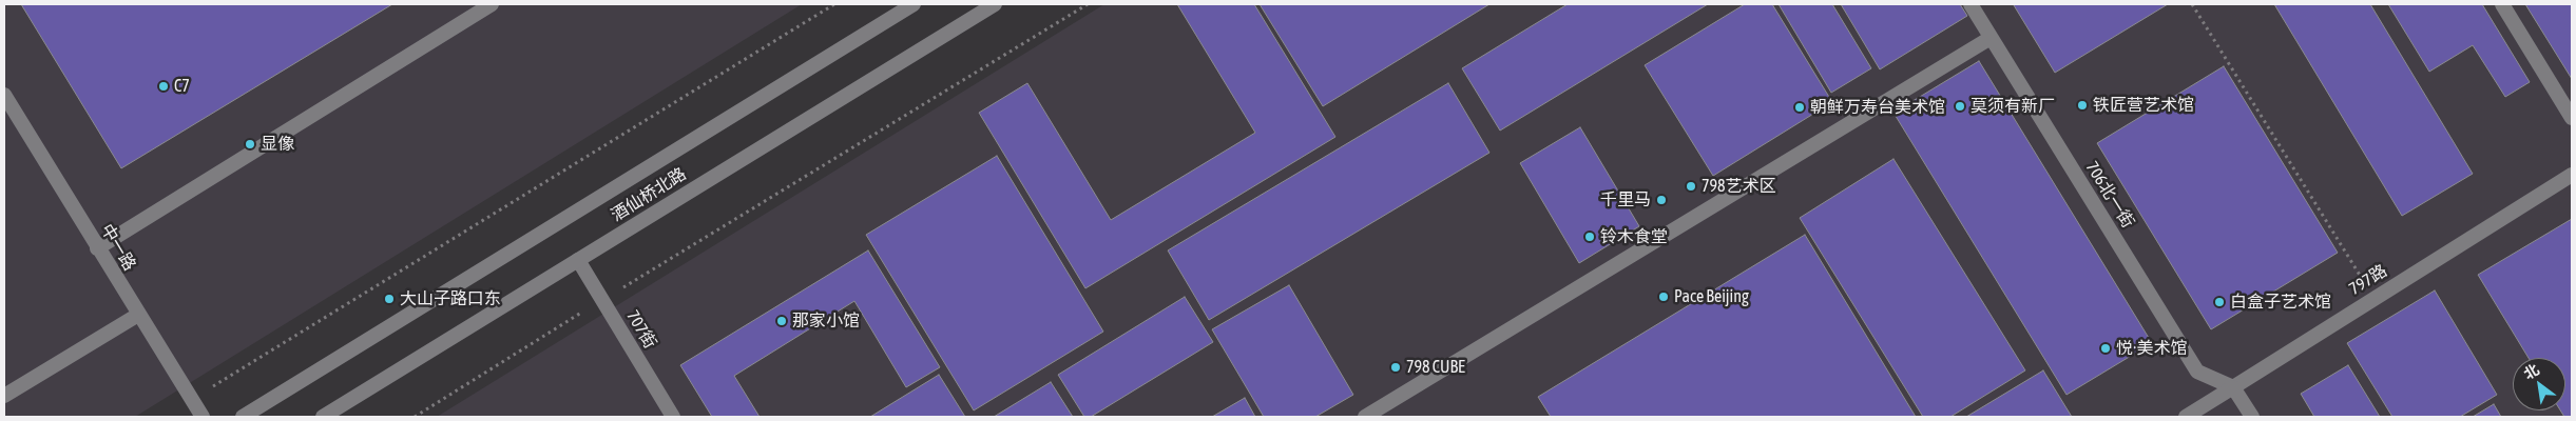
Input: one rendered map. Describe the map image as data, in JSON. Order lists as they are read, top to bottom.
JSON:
{
  "streets": {
    "street": [
      "酒仙桥北路",
      "706北一街",
      "中一路",
      "797路",
      "707街"
    ]
  },
  "crossings": [
    ["酒仙桥北路", "707街"],
    ["706北一街", "797路"]
  ],
  "places": [
    "C7",
    "铁匠营艺术馆",
    "莫须有新厂",
    "朝鲜万寿台美术馆",
    "显像",
    "798艺术区",
    "千里马",
    "铃木食堂",
    "Pace Beijing",
    "大山子路口东",
    "白盒子艺术馆",
    "那家小馆",
    "悦·美术馆",
    "798 CUBE"
  ],
  "north": "top left"
}
